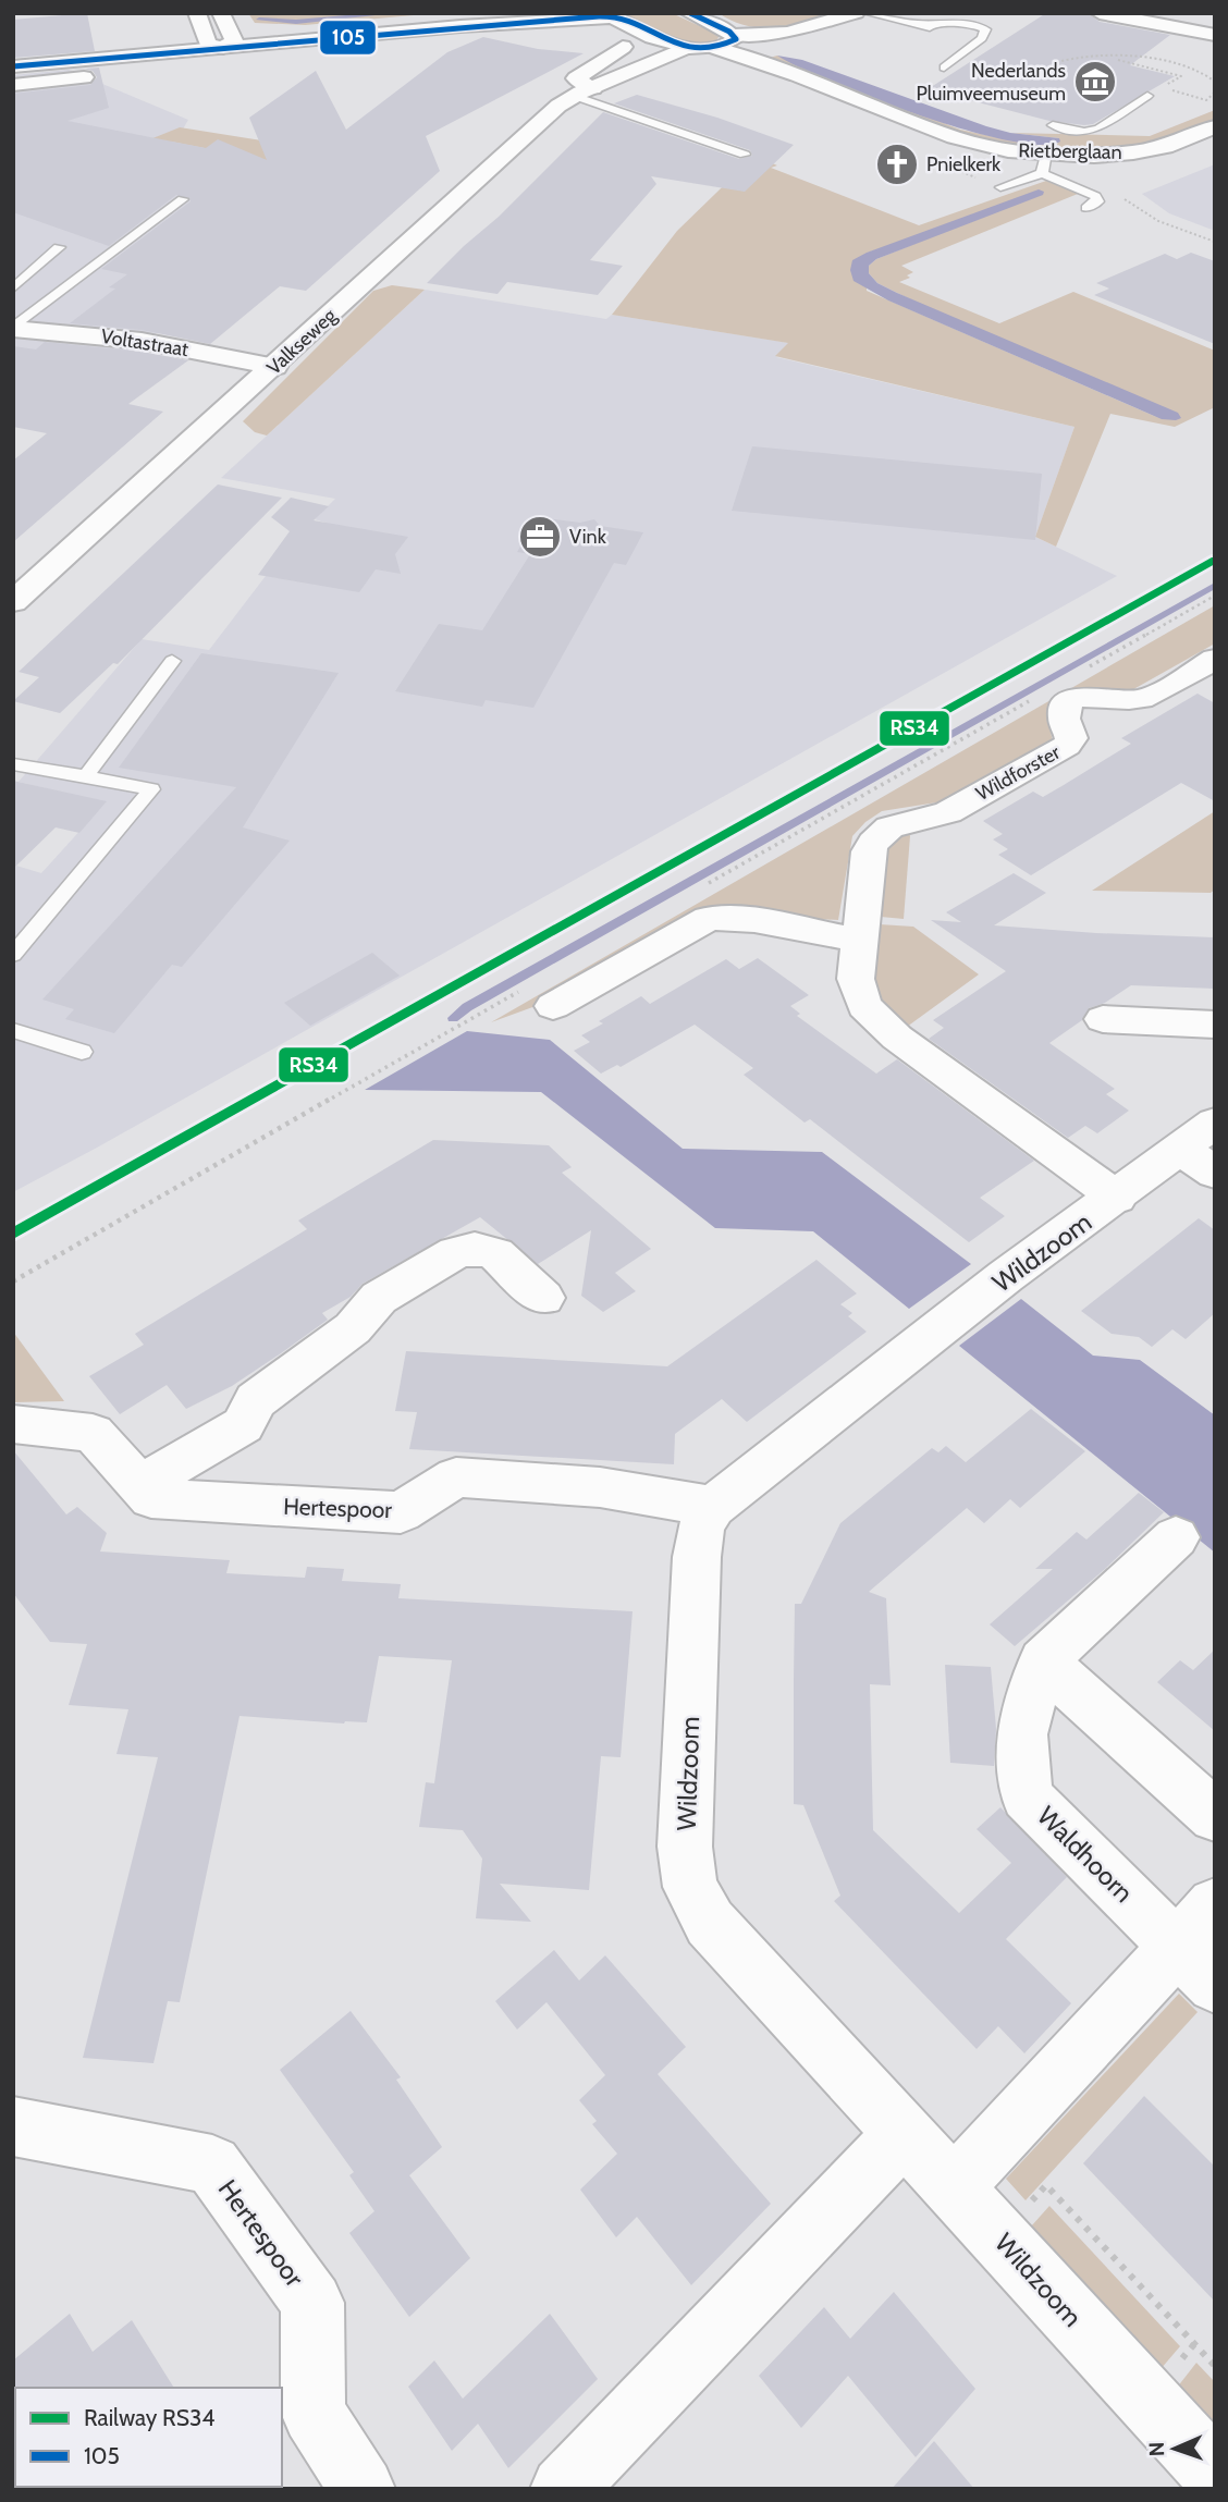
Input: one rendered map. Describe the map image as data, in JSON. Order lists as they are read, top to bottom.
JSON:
{
  "streets": {
    "street": [
      "Rietberglaan",
      "Valkseweg",
      "Voltastraat",
      "Wildforster",
      "Wildzoom",
      "Hertespoor",
      "Waldhoorn"
    ]
  },
  "crossings": [
    ["Valkseweg", "Voltastraat"],
    ["Wildforster", "Wildzoom"],
    ["Wildzoom", "Hertespoor"]
  ],
  "places": {
    "museum": ["Nederlands Pluimveemuseum"],
    "church": ["Pnielkerk"],
    "office": ["Vink"]
  },
  "lines": ["transit line 105", "rail line RS34"],
  "legend": ["Railway RS34", "105"],
  "north": "left"
}
